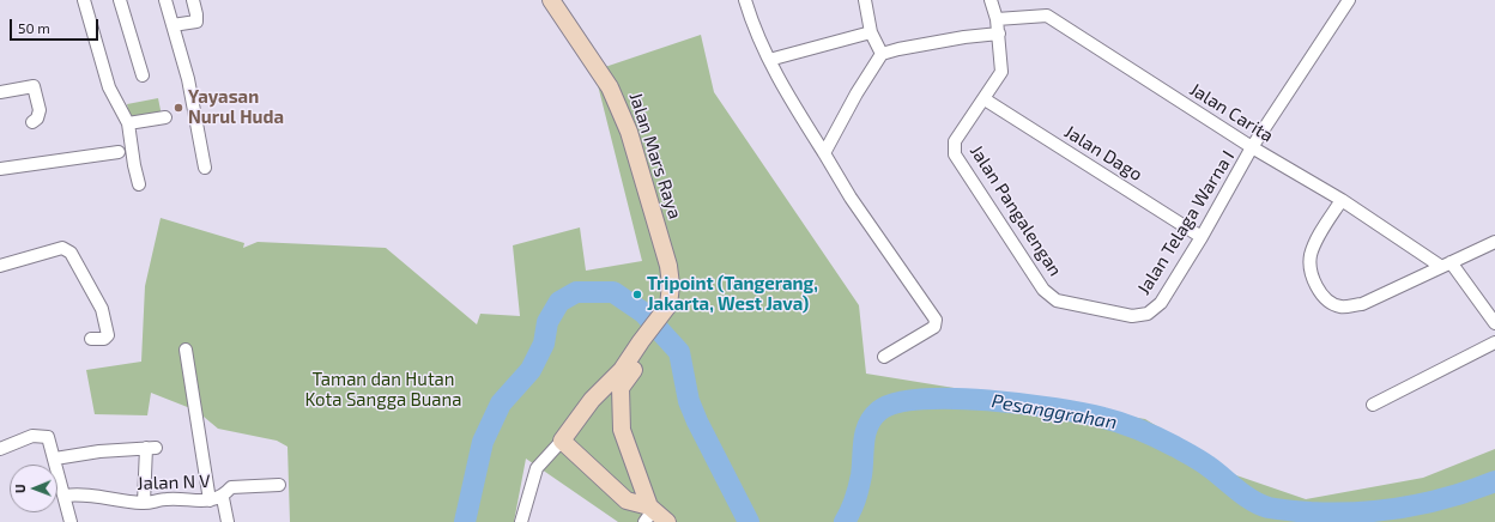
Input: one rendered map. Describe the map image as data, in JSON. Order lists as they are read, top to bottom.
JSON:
{
  "streets": {
    "street": [
      "Jalan Carita",
      "Jalan Dago",
      "Jalan Mars Raya",
      "Jalan Pangalengan",
      "Jalan Telaga Warna I",
      "Jalan N V"
    ]
  },
  "crossings": [
    ["Jalan Carita", "Jalan Pangalengan"],
    ["Jalan Carita", "Jalan Telaga Warna I"],
    ["Jalan Dago", "Jalan Pangalengan"],
    ["Jalan Dago", "Jalan Telaga Warna I"],
    ["Jalan Pangalengan", "Jalan Telaga Warna I"]
  ],
  "water": ["Pesanggrahan"],
  "parks": ["Taman dan Hutan Kota Sangga Buana"],
  "places": ["Yayasan Nurul Huda", "Tripoint (Tangerang, Jakarta, West Java)"],
  "scale_bar": "50 m",
  "north": "left"
}
